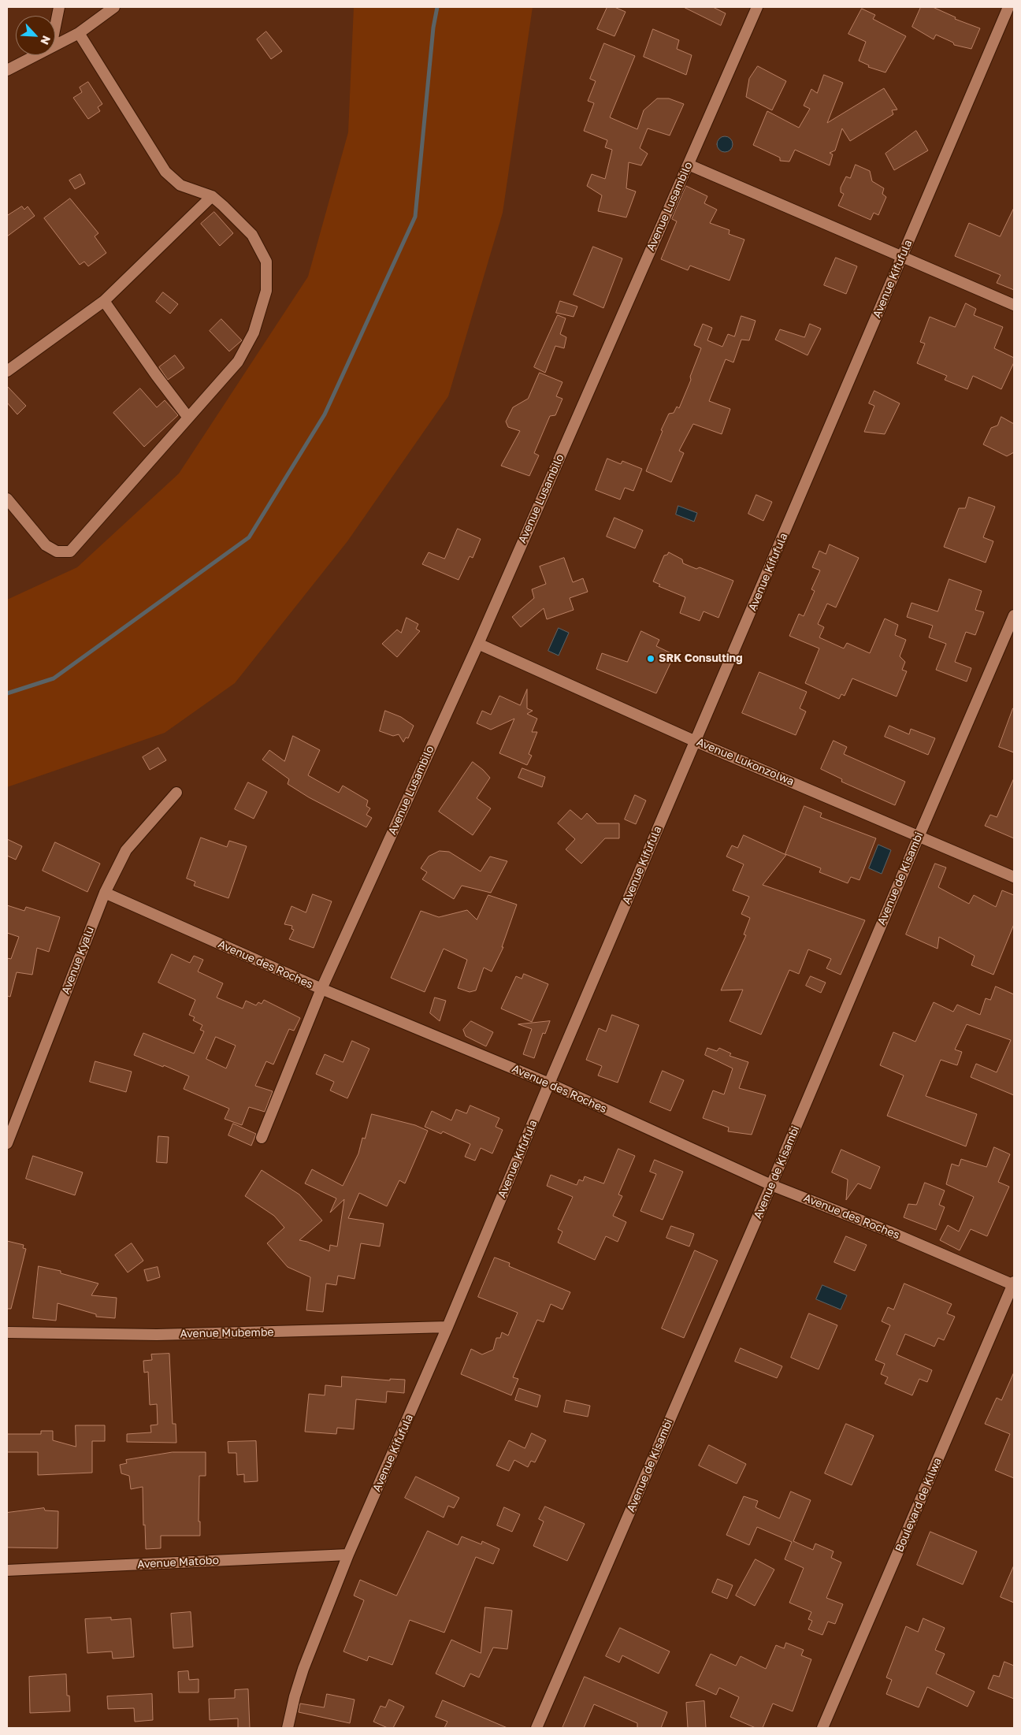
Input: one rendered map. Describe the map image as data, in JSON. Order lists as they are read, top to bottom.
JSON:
{
  "streets": {
    "street": [
      "Avenue Lusambilo",
      "Avenue Kifufula",
      "Avenue Lukonzolwa",
      "Avenue de Kisambi",
      "Avenue Kyalu",
      "Avenue des Roches",
      "Avenue Mubembe",
      "Boulevard de Kilwa",
      "Avenue Matobo"
    ]
  },
  "crossings": [
    ["Avenue Lusambilo", "Avenue Lukonzolwa"],
    ["Avenue Lusambilo", "Avenue des Roches"],
    ["Avenue Kifufula", "Avenue Lukonzolwa"],
    ["Avenue Kifufula", "Avenue des Roches"],
    ["Avenue Kifufula", "Avenue Mubembe"],
    ["Avenue Kifufula", "Avenue Matobo"],
    ["Avenue Lukonzolwa", "Avenue de Kisambi"],
    ["Avenue de Kisambi", "Avenue des Roches"],
    ["Avenue Kyalu", "Avenue des Roches"],
    ["Avenue des Roches", "Boulevard de Kilwa"]
  ],
  "places": ["SRK Consulting"],
  "north": "bottom right"
}
